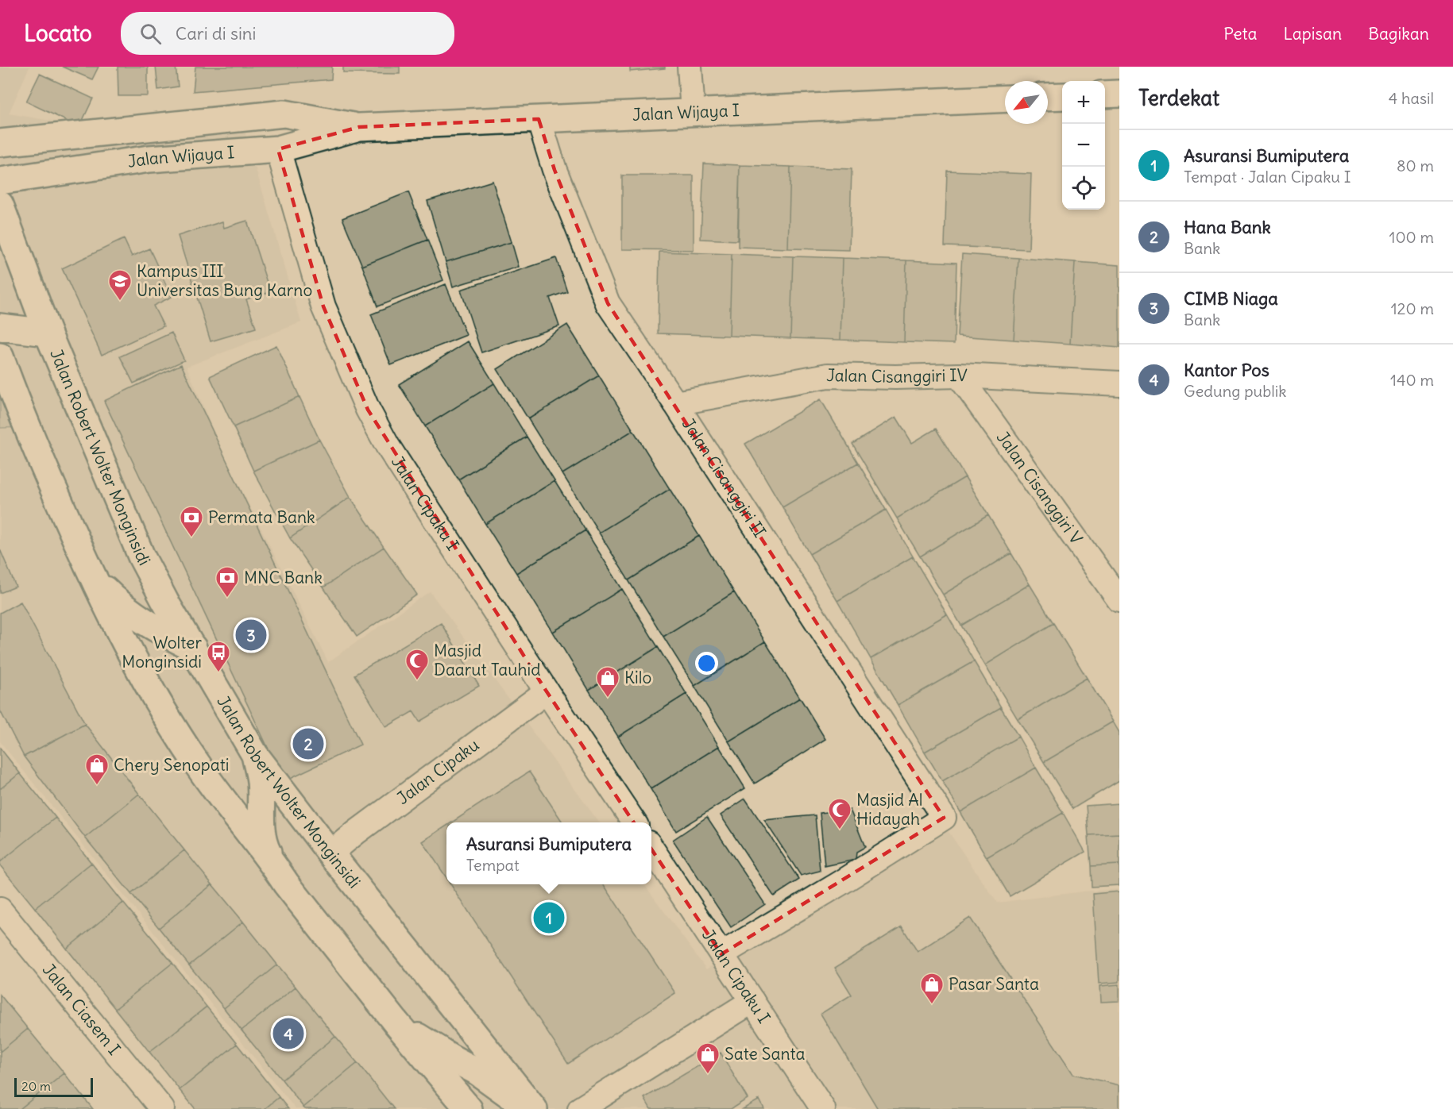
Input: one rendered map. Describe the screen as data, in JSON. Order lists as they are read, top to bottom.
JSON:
{
  "streets": {
    "main road": ["Jalan Wijaya I", "Jalan Robert Wolter Monginsidi"],
    "street": [
      "Jalan Cisanggiri IV",
      "Jalan Cisanggiri II",
      "Jalan Cisanggiri V",
      "Jalan Cipaku I",
      "Jalan Cipaku",
      "Jalan Ciasem I"
    ]
  },
  "crossings": [
    ["Jalan Wijaya I", "Jalan Cisanggiri II"],
    ["Jalan Wijaya I", "Jalan Cipaku I"],
    ["Jalan Cisanggiri IV", "Jalan Cisanggiri II"],
    ["Jalan Cisanggiri IV", "Jalan Cisanggiri V"],
    ["Jalan Robert Wolter Monginsidi", "Jalan Cipaku"],
    ["Jalan Cisanggiri II", "Jalan Cipaku I"],
    ["Jalan Cipaku I", "Jalan Cipaku"]
  ],
  "places": {
    "school or university": ["Kampus III Universitas Bung Karno"],
    "bank": ["Permata Bank", "MNC Bank"],
    "bus stop": ["Wolter Monginsidi"],
    "mosque": ["Masjid Daarut Tauhid", "Masjid Al Hidayah"],
    "shop": [
      "Kilo",
      "Chery Senopati",
      "Pasar Santa",
      "Sate Santa"
    ]
  },
  "scale_bar": "20 m",
  "north": "bottom left",
  "page": {
    "header": "Locato",
    "search": "Cari di sini",
    "nav": ["Peta", "Lapisan", "Bagikan"],
    "heading": ["Terdekat", "4 hasil"],
    "map_buttons": ["+", "−"],
    "list": [
      {
        "mark": "1",
        "name": "Asuransi Bumiputera",
        "note": "Tempat · Jalan Cipaku I",
        "value": "80 m"
      },
      {
        "mark": "2",
        "name": "Hana Bank",
        "note": "Bank",
        "value": "100 m"
      },
      {
        "mark": "3",
        "name": "CIMB Niaga",
        "note": "Bank",
        "value": "120 m"
      },
      {
        "mark": "4",
        "name": "Kantor Pos",
        "note": "Gedung publik",
        "value": "140 m"
      }
    ],
    "pins": [
      "3",
      "2",
      "1",
      "4"
    ],
    "popup": ["Asuransi Bumiputera", "Tempat"],
    "scale": "20 m"
  }
}
